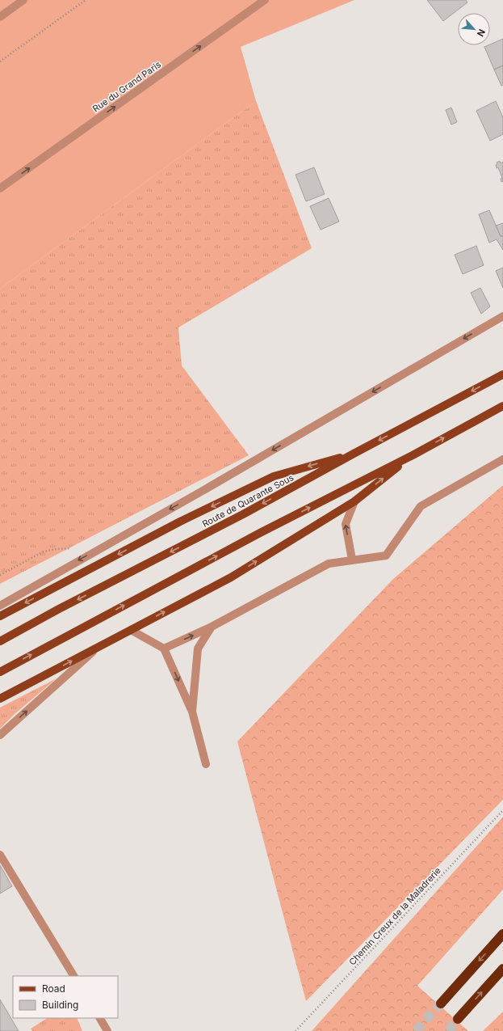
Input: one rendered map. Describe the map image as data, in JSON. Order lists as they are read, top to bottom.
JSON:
{
  "streets": {
    "main road": ["Route de Quarante Sous"],
    "street": ["Rue du Grand Paris"],
    "path": ["Chemin Creux de la Maladrerie"]
  },
  "one_way": ["Rue du Grand Paris"],
  "legend": ["Road", "Building"],
  "north": "bottom right"
}
